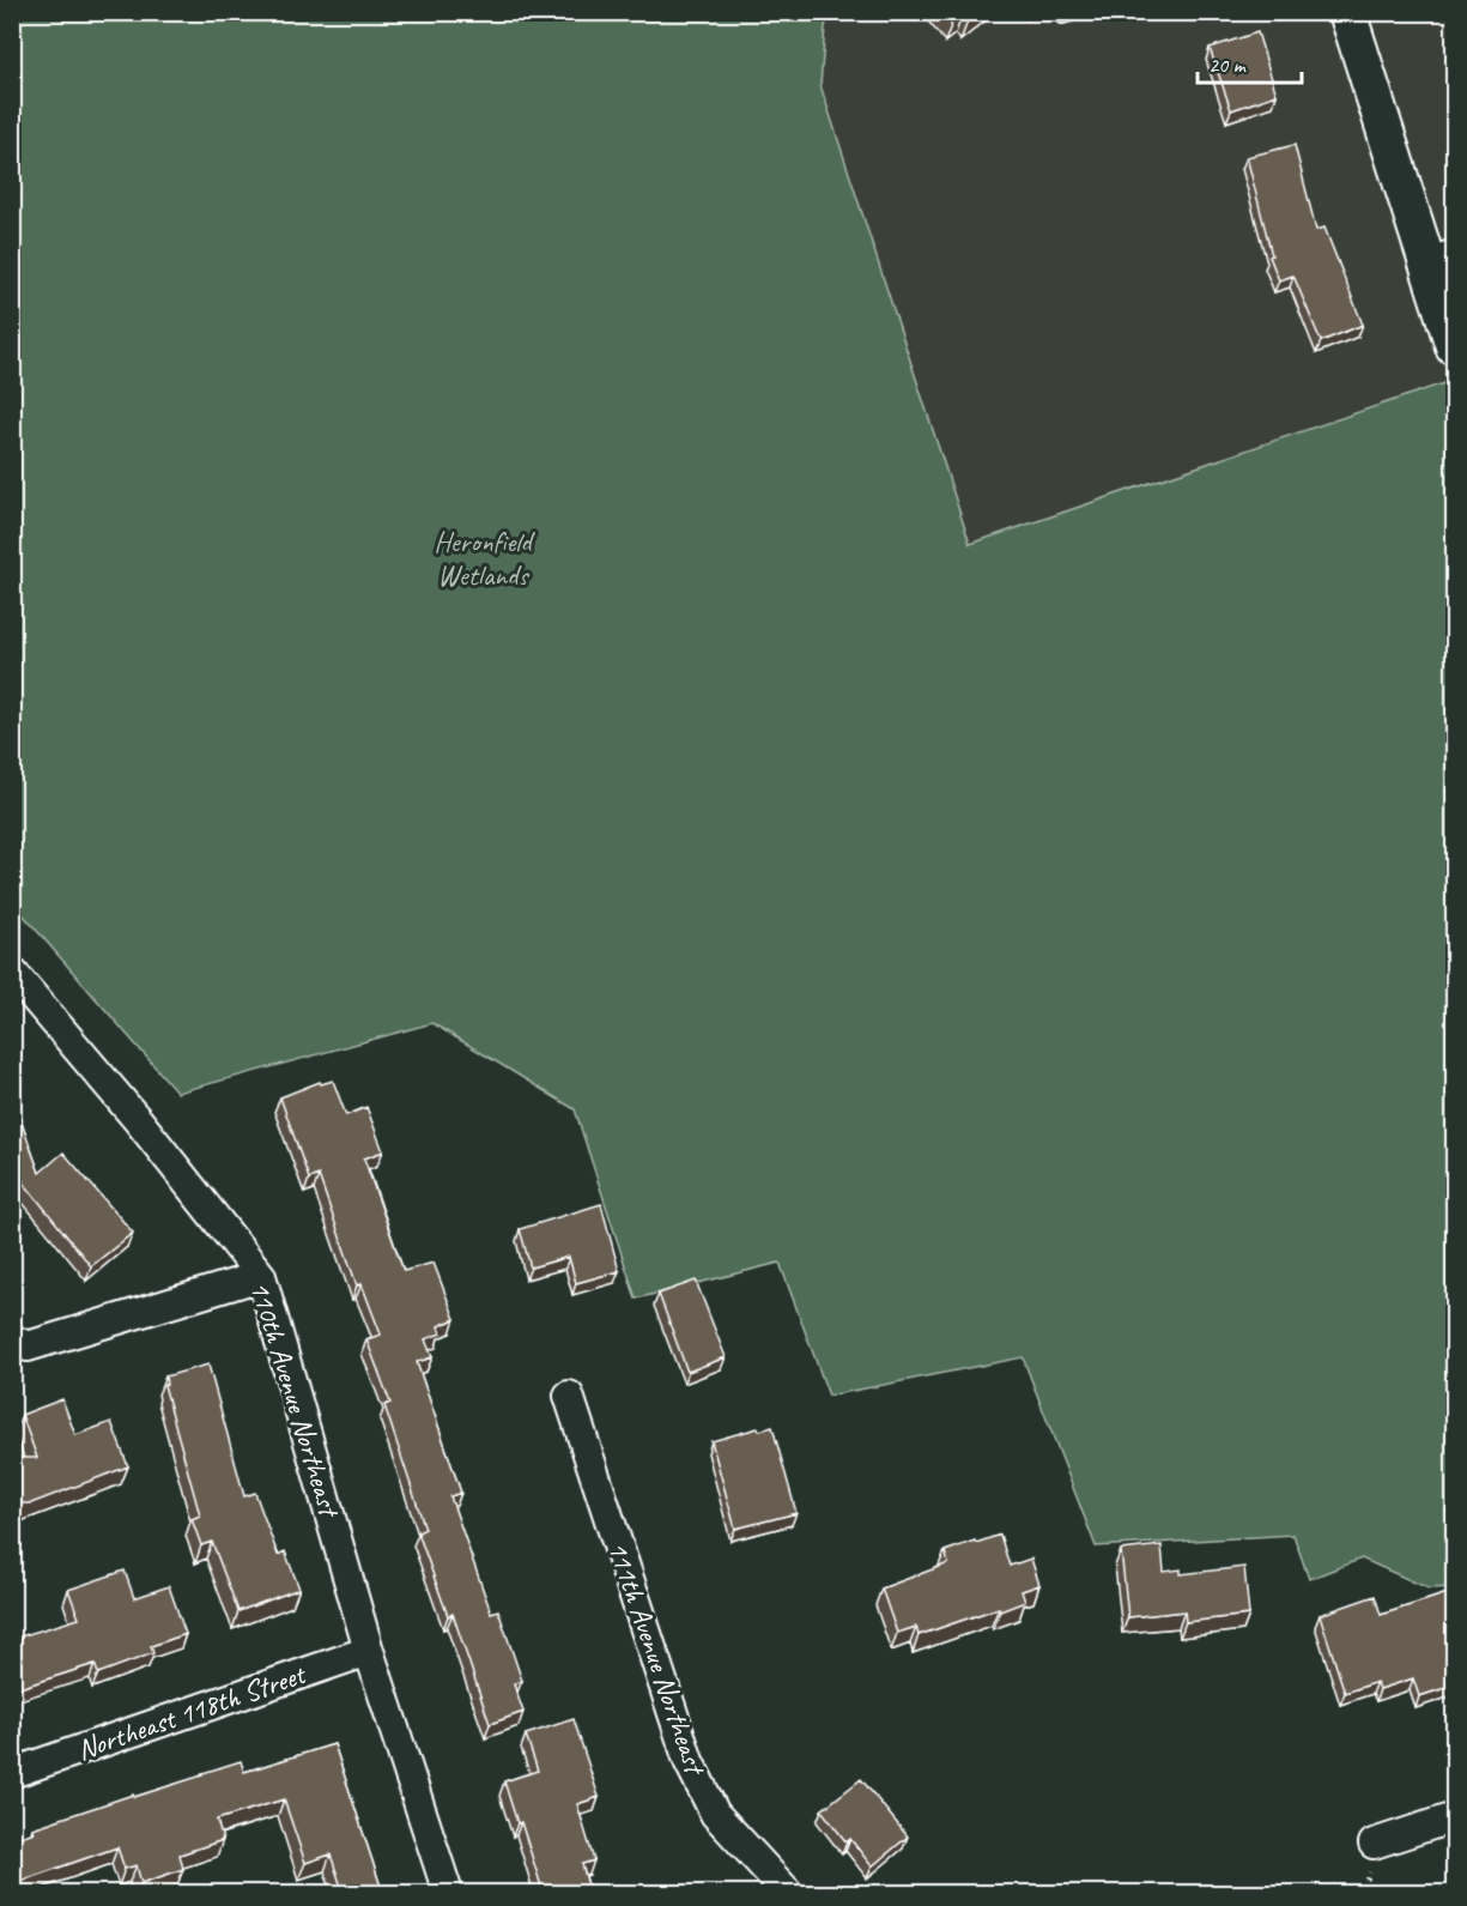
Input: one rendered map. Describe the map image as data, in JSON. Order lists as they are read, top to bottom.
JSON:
{
  "streets": {
    "street": ["110th Avenue Northeast", "111th Avenue Northeast", "Northeast 118th Street"]
  },
  "crossings": [
    ["110th Avenue Northeast", "Northeast 118th Street"]
  ],
  "parks": ["Heronfield Wetlands"],
  "scale_bar": "20 m"
}
